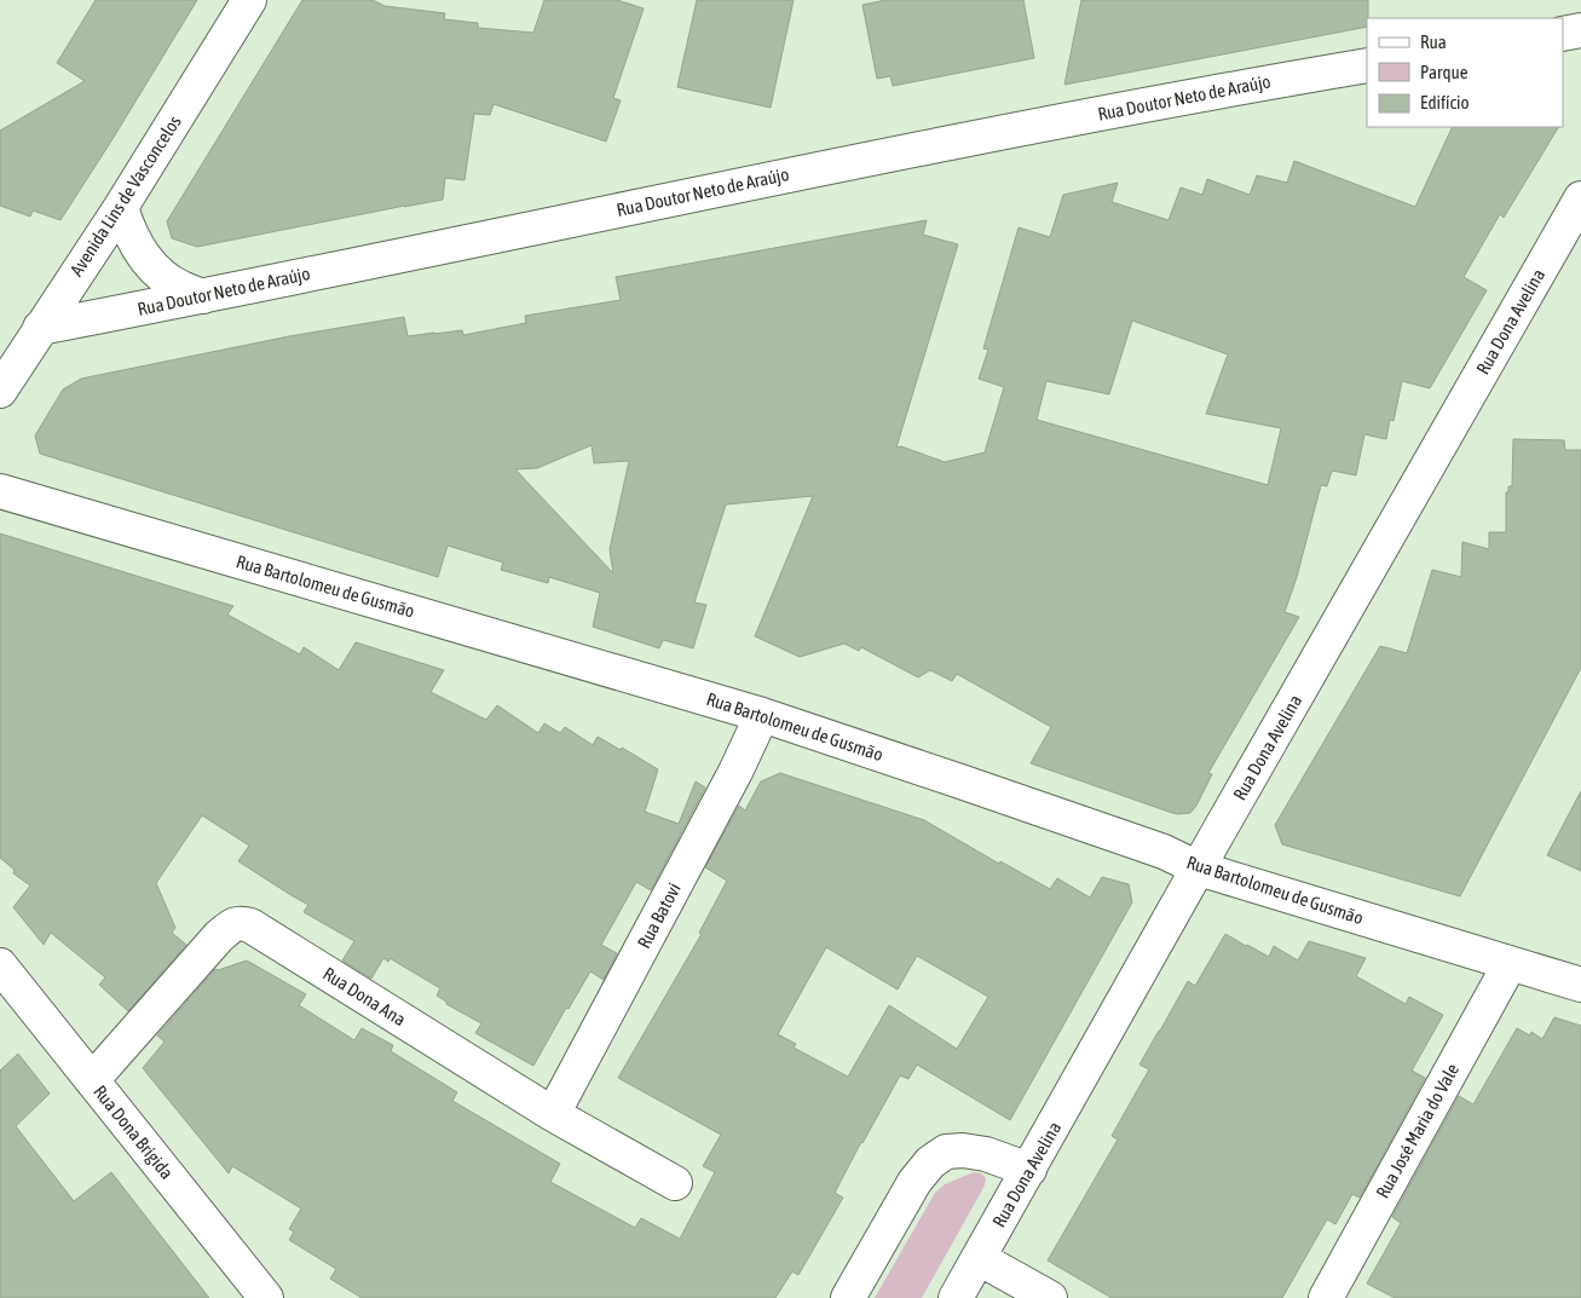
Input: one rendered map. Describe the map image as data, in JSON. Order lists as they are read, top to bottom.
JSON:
{
  "streets": {
    "street": [
      "Rua Doutor Neto de Araújo",
      "Avenida Lins de Vasconcelos",
      "Rua Dona Avelina",
      "Rua Bartolomeu de Gusmão",
      "Rua Batovi",
      "Rua Dona Ana",
      "Rua José Maria do Vale",
      "Rua Dona Brígida"
    ]
  },
  "crossings": [
    ["Rua Doutor Neto de Araújo", "Avenida Lins de Vasconcelos"],
    ["Rua Dona Avelina", "Rua Bartolomeu de Gusmão"],
    ["Rua Bartolomeu de Gusmão", "Rua Batovi"],
    ["Rua Bartolomeu de Gusmão", "Rua José Maria do Vale"],
    ["Rua Batovi", "Rua Dona Ana"],
    ["Rua Dona Ana", "Rua Dona Brígida"]
  ],
  "legend": ["Rua", "Parque", "Edifício"]
}
